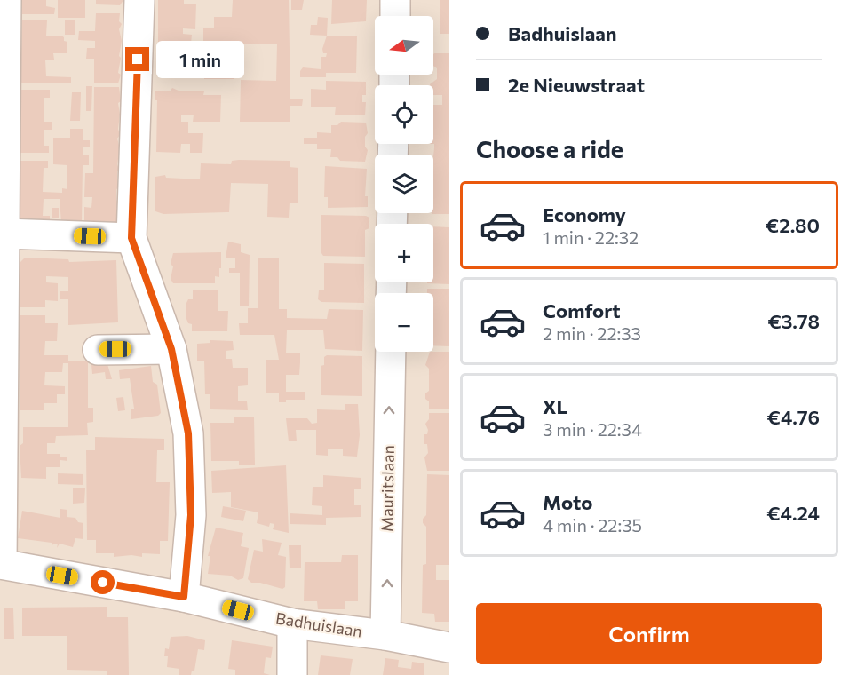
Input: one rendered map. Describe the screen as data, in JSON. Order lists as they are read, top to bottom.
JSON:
{
  "streets": {
    "street": ["Mauritslaan", "Badhuislaan"]
  },
  "crossings": [
    ["Mauritslaan", "Badhuislaan"]
  ],
  "north": "left",
  "page": {
    "banner": ["Badhuislaan", "2e Nieuwstraat"],
    "map_buttons": ["+", "−"],
    "bubble": "1 min",
    "heading": "Choose a ride",
    "list": [
      {
        "name": "Economy",
        "note": "1 min · 22:32",
        "value": "€2.80"
      },
      {
        "name": "Comfort",
        "note": "2 min · 22:33",
        "value": "€3.78"
      },
      {
        "name": "XL",
        "note": "3 min · 22:34",
        "value": "€4.76"
      },
      {
        "name": "Moto",
        "note": "4 min · 22:35",
        "value": "€4.24"
      }
    ],
    "buttons": "Confirm"
  }
}
